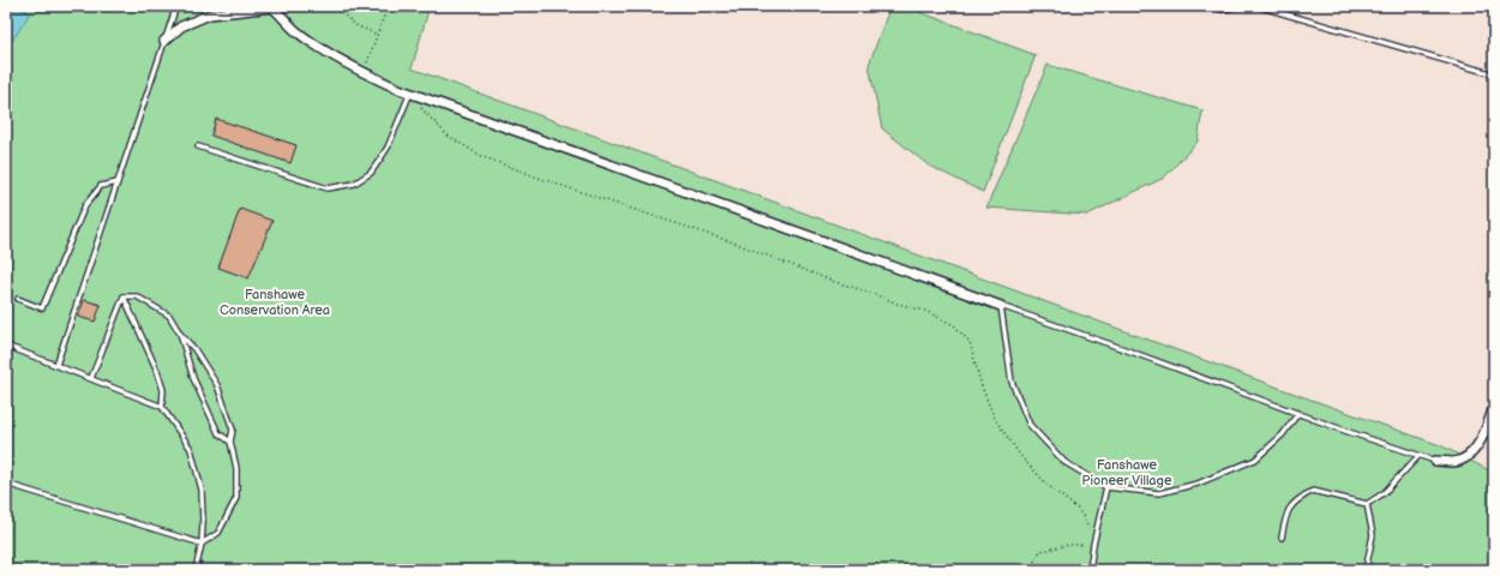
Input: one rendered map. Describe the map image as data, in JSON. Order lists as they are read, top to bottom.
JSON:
{
  "parks": ["Fanshawe Conservation Area", "Fanshawe Pioneer Village"]
}
